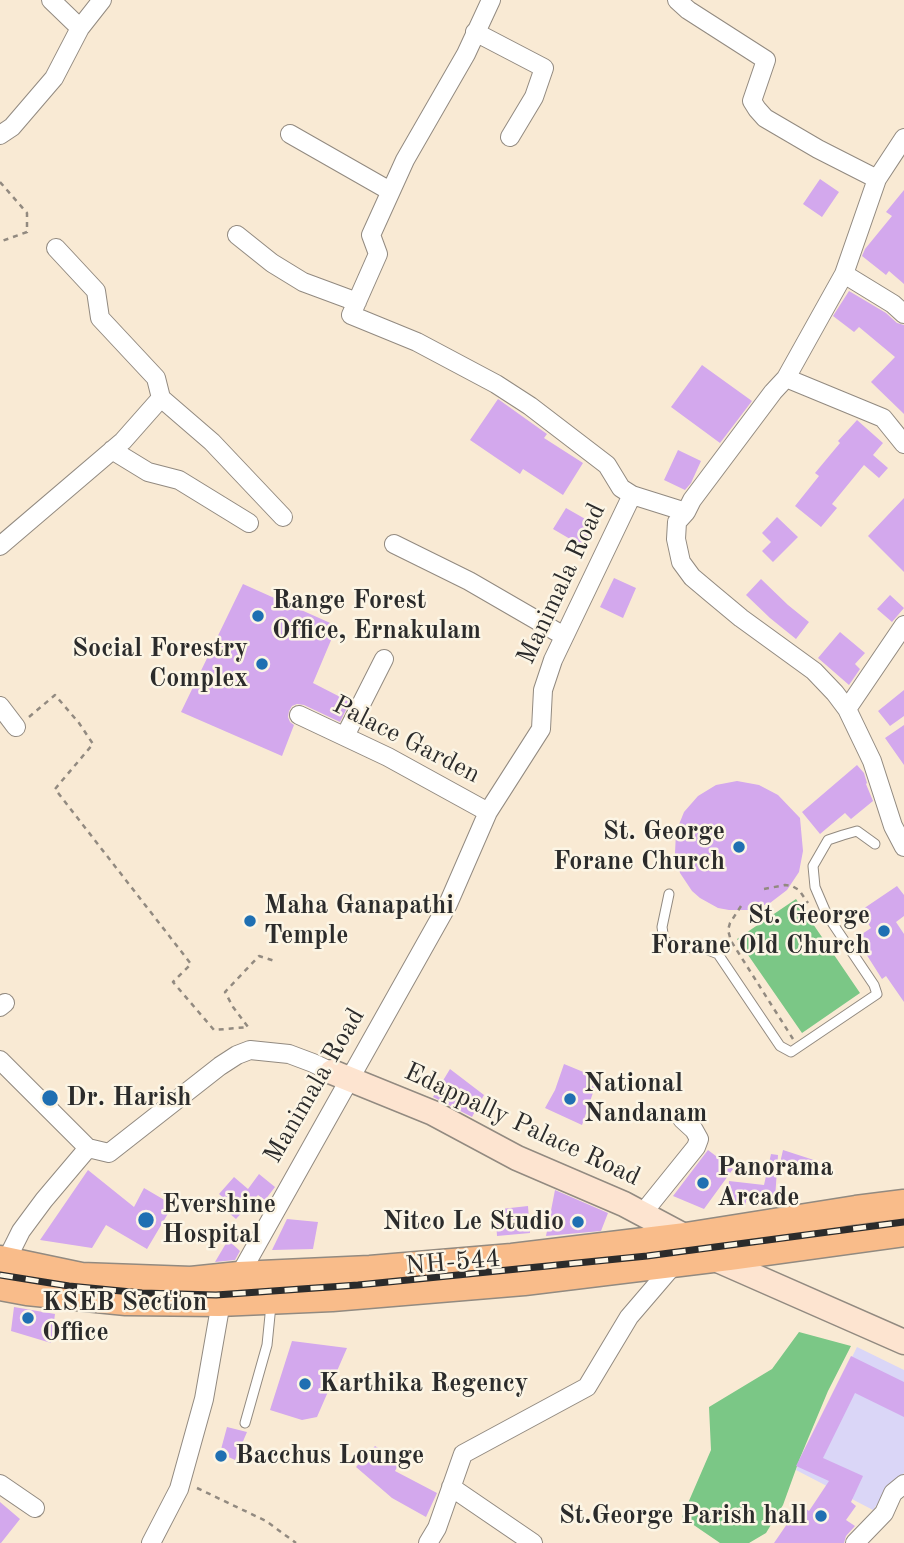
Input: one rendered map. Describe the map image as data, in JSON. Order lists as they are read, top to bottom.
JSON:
{
  "streets": {
    "main road": ["NH-544"],
    "street": ["Manimala Road", "Palace Garden", "Edappally Palace Road"]
  },
  "crossings": [
    ["Manimala Road", "Palace Garden"],
    ["Manimala Road", "Edappally Palace Road"],
    ["Manimala Road", "NH-544"],
    ["Edappally Palace Road", "NH-544"]
  ],
  "places": [
    "Range Forest Office, Ernakulam",
    "Social Forestry Complex",
    "St. George Forane Church",
    "Maha Ganapathi Temple",
    "St. George Forane Old Church",
    "Dr. Harish",
    "National Nandanam",
    "Panorama Arcade",
    "Evershine Hospital",
    "Nitco Le Studio",
    "KSEB Section Office",
    "Karthika Regency",
    "Bacchus Lounge",
    "St.George Parish hall"
  ]
}
